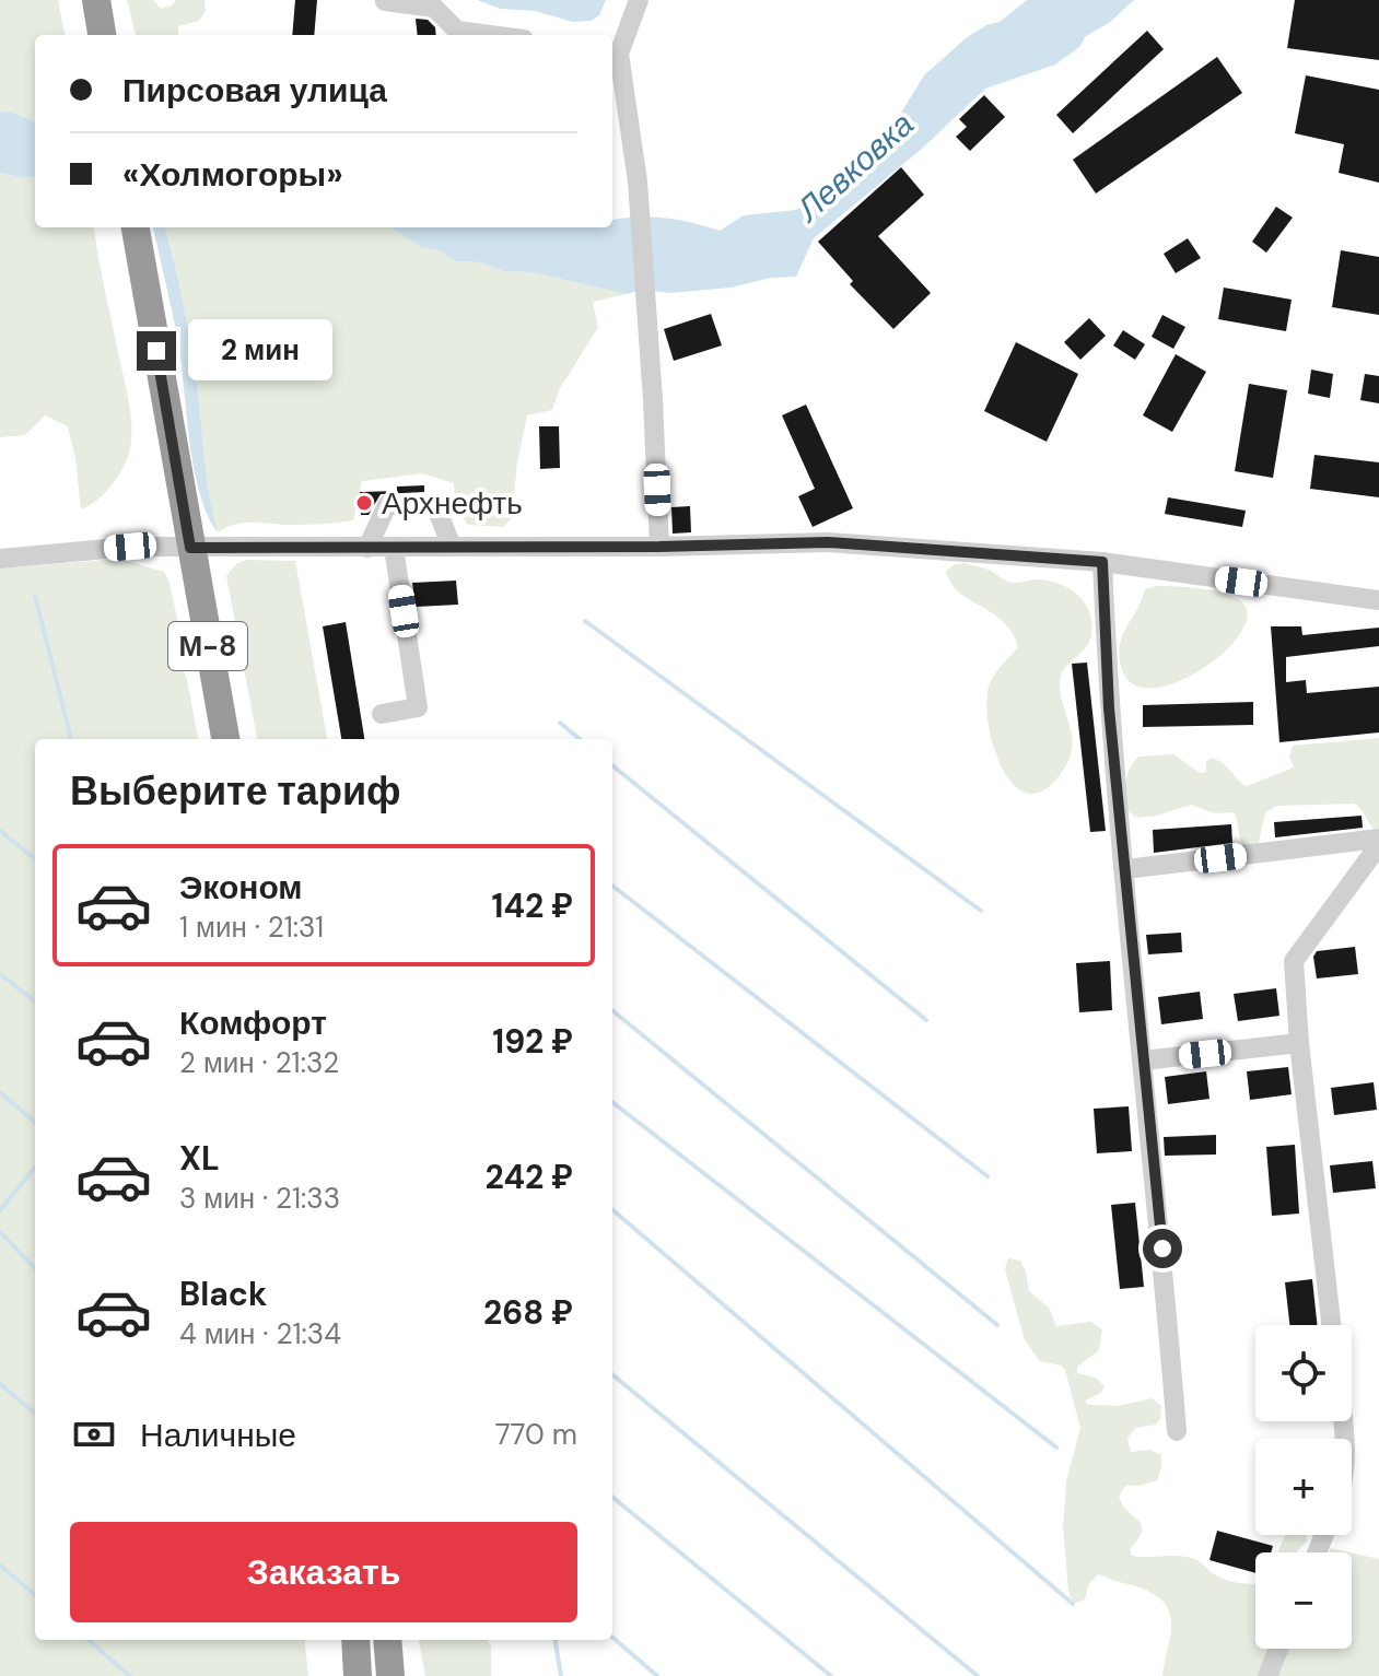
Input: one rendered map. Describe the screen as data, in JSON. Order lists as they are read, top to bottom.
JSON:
{
  "streets": {
    "highway": ["М-8"]
  },
  "water": ["Левковка"],
  "places": ["Архнефть"],
  "page": {
    "banner": ["Пирсовая улица", "«Холмогоры»"],
    "bubble": "2 мин",
    "heading": "Выберите тариф",
    "list": [
      {
        "name": "Эконом",
        "note": "1 мин · 21:31",
        "value": "142 ₽"
      },
      {
        "name": "Комфорт",
        "note": "2 мин · 21:32",
        "value": "192 ₽"
      },
      {
        "name": "XL",
        "note": "3 мин · 21:33",
        "value": "242 ₽"
      },
      {
        "name": "Black",
        "note": "4 мин · 21:34",
        "value": "268 ₽"
      }
    ],
    "map_buttons": ["+", "−"],
    "pay": ["Наличные", "770 m"],
    "buttons": "Заказать"
  }
}
